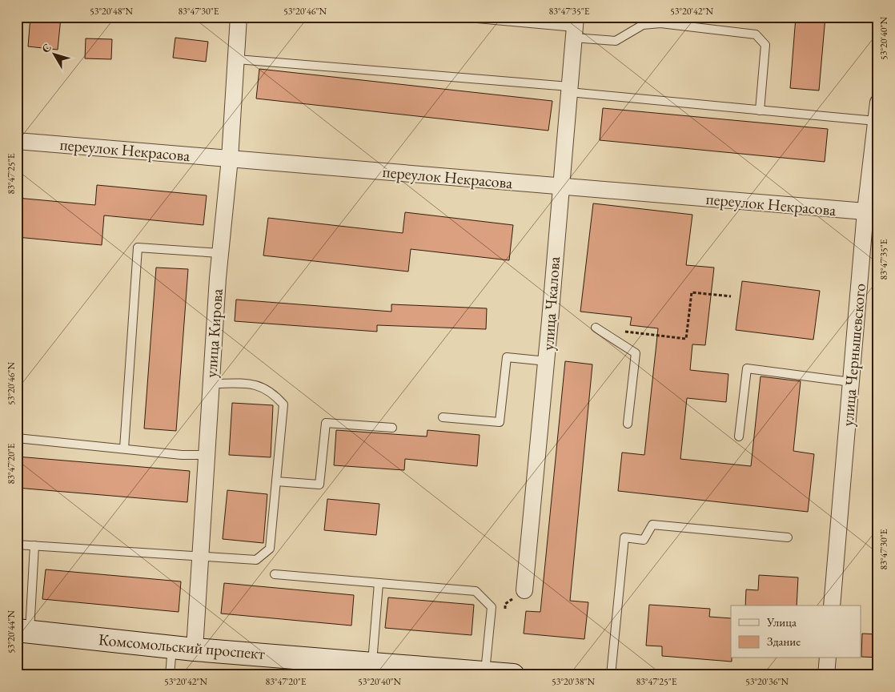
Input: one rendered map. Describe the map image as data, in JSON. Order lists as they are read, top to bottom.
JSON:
{
  "streets": {
    "main road": ["Комсомольский проспект"],
    "street": [
      "переулок Некрасова",
      "улица Чкалова",
      "улица Кирова",
      "улица Чернышевского"
    ]
  },
  "crossings": [
    ["переулок Некрасова", "улица Чкалова"],
    ["переулок Некрасова", "улица Кирова"],
    ["переулок Некрасова", "улица Чернышевского"],
    ["улица Кирова", "Комсомольский проспект"]
  ],
  "legend": ["Улица", "Здание"],
  "north": "top left",
  "coordinates": [
    "53°20'48\"N",
    "83°47'30\"E",
    "53°20'46\"N",
    "83°47'35\"E",
    "53°20'42\"N",
    "53°20'40\"N",
    "83°47'25\"E",
    "83°47'20\"E",
    "53°20'44\"N",
    "53°20'38\"N",
    "53°20'36\"N"
  ]
}
